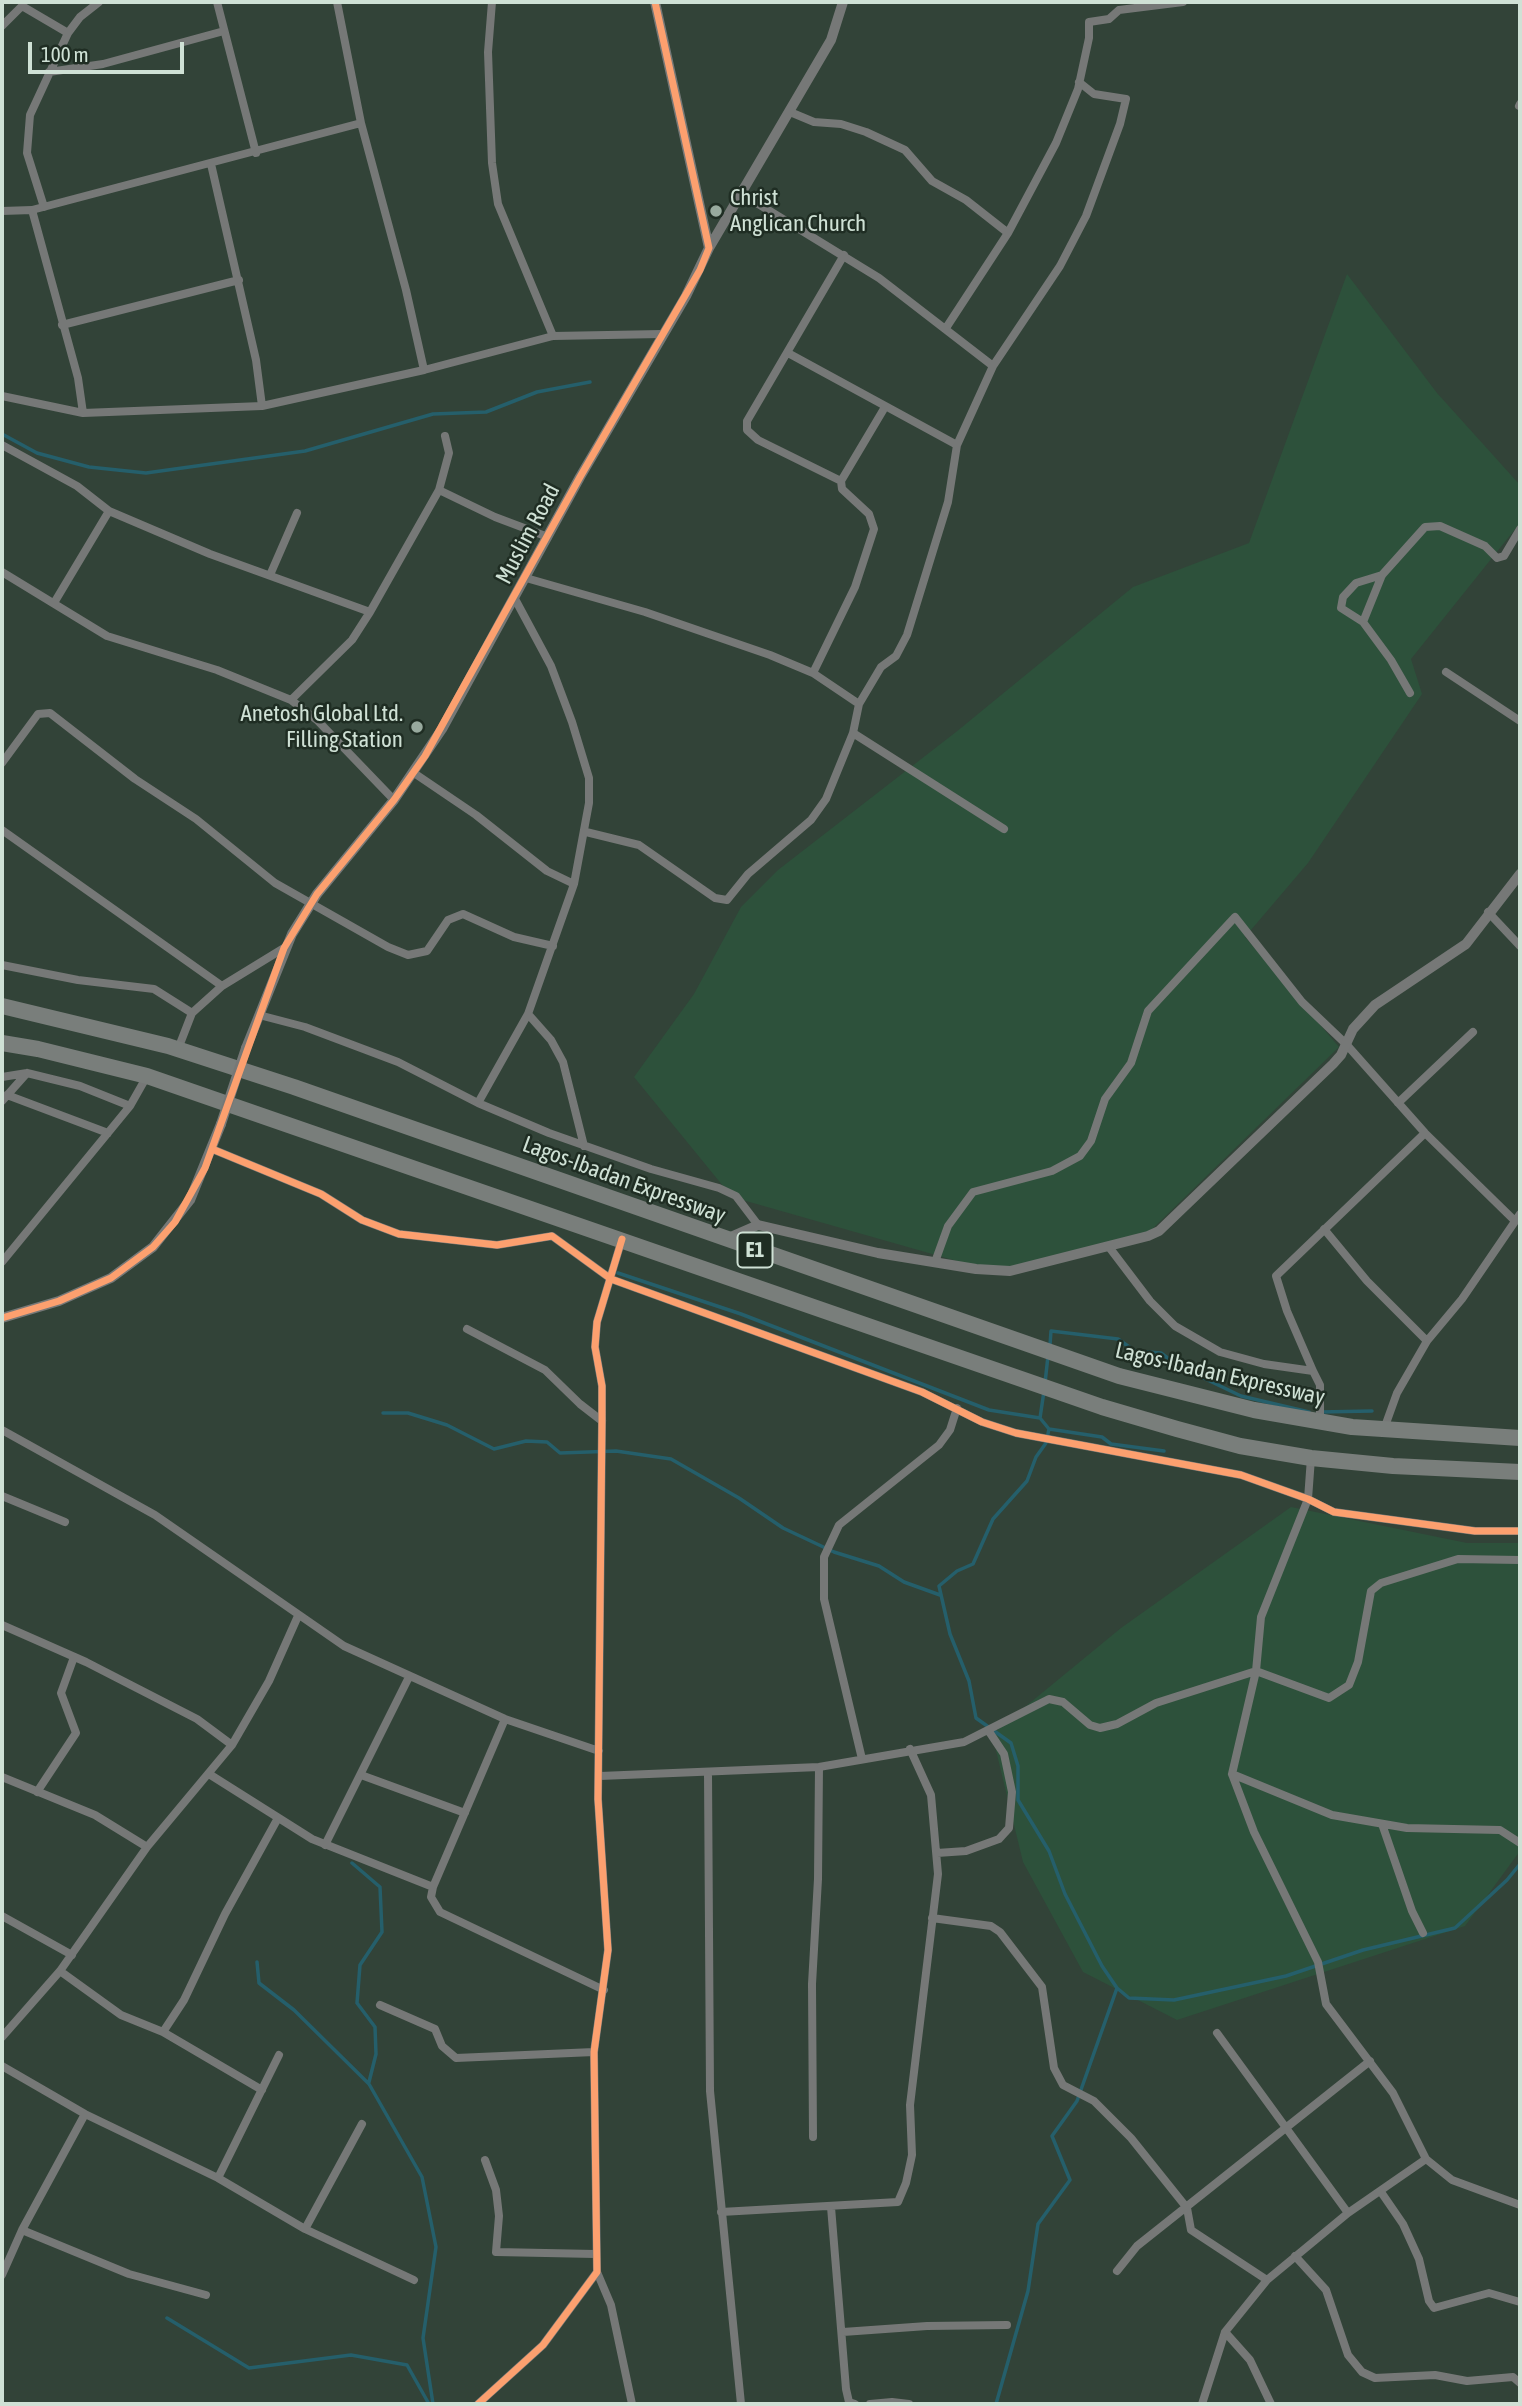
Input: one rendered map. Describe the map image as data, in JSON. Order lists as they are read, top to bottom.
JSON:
{
  "streets": {
    "highway": ["Lagos-Ibadan Expressway", "E1"],
    "street": ["Muslim Road"]
  },
  "places": ["Christ Anglican Church", "Anetosh Global Ltd. Filling Station"],
  "scale_bar": "100 m"
}
